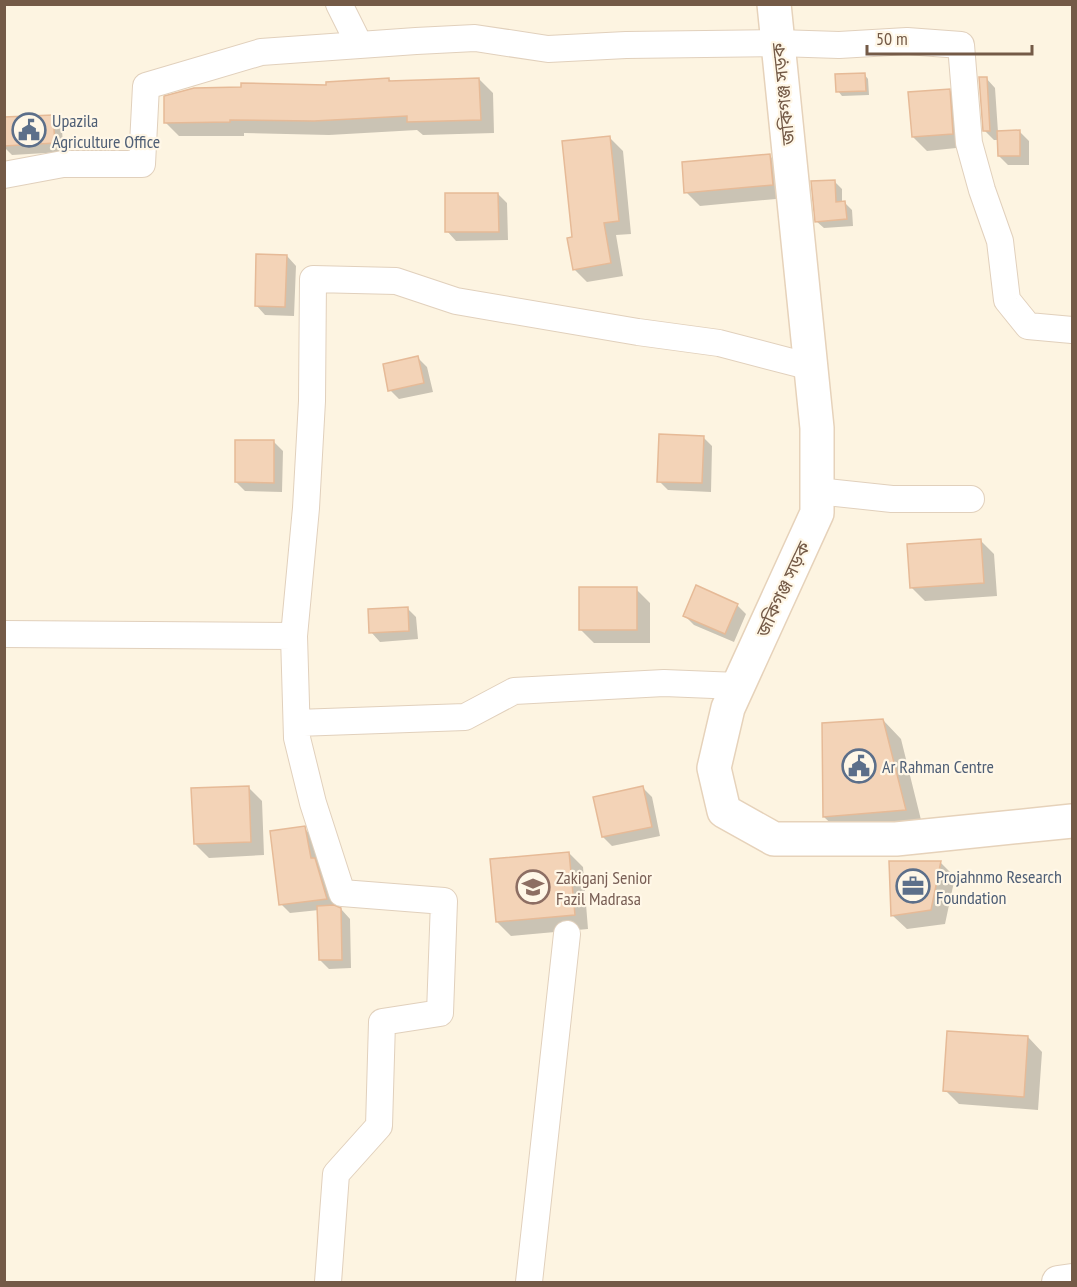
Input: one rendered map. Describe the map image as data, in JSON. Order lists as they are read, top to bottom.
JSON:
{
  "streets": {
    "main road": ["জকিগঞ্জ সড়ক"]
  },
  "places": {
    "public building": ["Upazila Agriculture Office", "Ar Rahman Centre"],
    "office": ["Projahnmo Research Foundation"],
    "school or university": ["Zakiganj Senior Fazil Madrasa"]
  },
  "scale_bar": "50 m"
}
